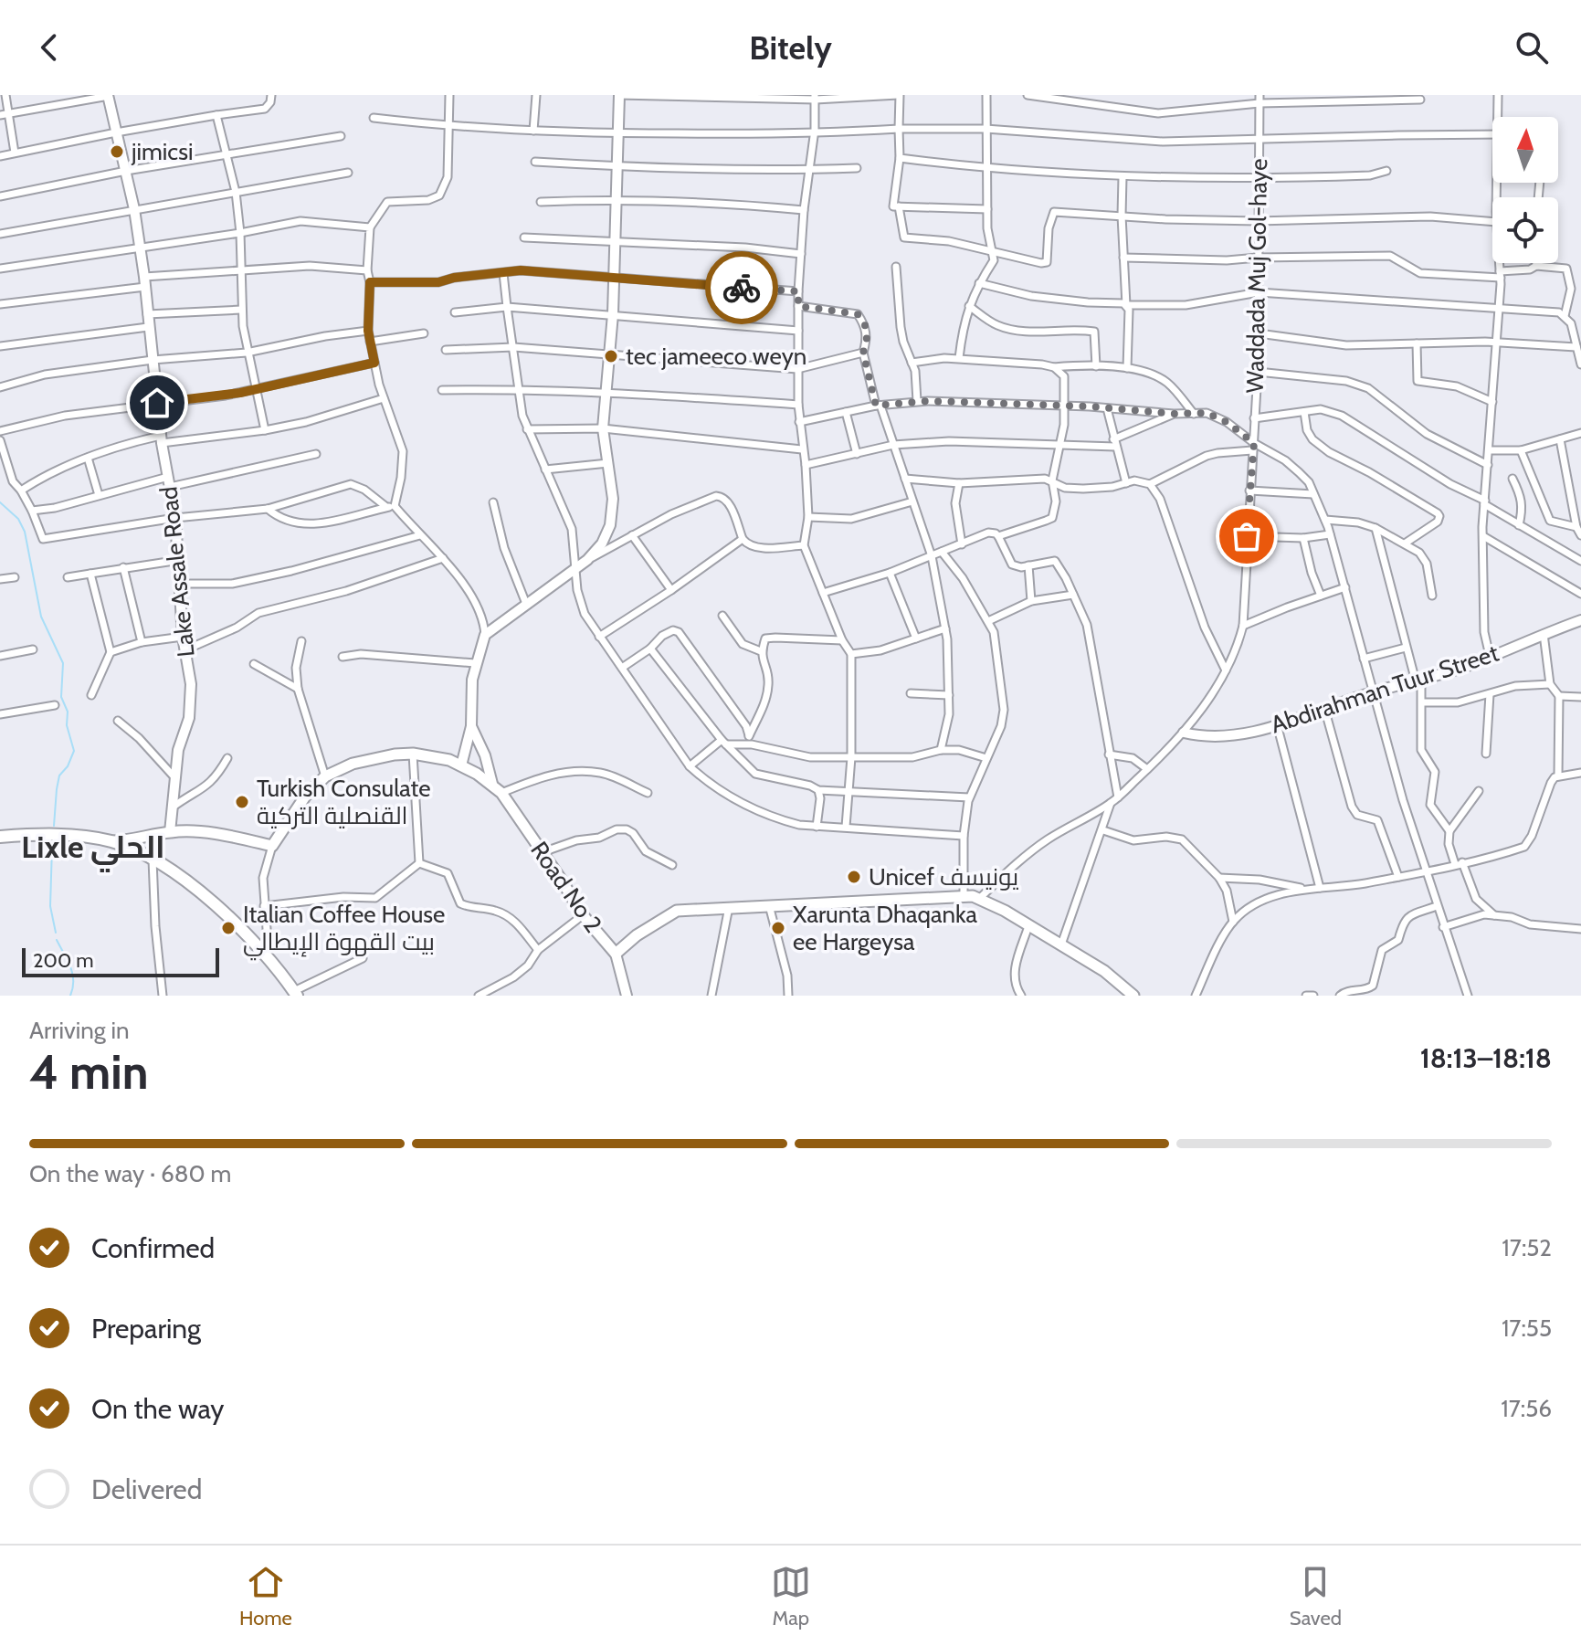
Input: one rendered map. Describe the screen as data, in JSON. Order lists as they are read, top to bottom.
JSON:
{
  "streets": {
    "main road": ["Road No 2"],
    "street": ["Waddada Muj Gol-haye", "Lake Assale Road", "Abdirahman Tuur Street"]
  },
  "crossings": [
    ["Waddada Muj Gol-haye", "Abdirahman Tuur Street"],
    ["Waddada Muj Gol-haye", "Road No 2"]
  ],
  "districts": ["Lixle الحلي"],
  "places": [
    "jimicsi",
    "tec jameeco weyn",
    "Turkish Consulate القنصلية التركية",
    "Unicef يونيسف",
    "Italian Coffee House بيت القهوة الإيطالي",
    "Xarunta Dhaqanka ee Hargeysa"
  ],
  "scale_bar": "200 m",
  "north": "top",
  "page": {
    "header": "Bitely",
    "scale": "200 m",
    "heading": ["4 min", "Arriving in", "18:13–18:18"],
    "bar": "On the way · 680 m",
    "list": [
      ["Confirmed", "17:52"],
      ["Preparing", "17:55"],
      ["On the way", "17:56"],
      "Delivered"
    ],
    "tabs": ["Home", "Map", "Saved"]
  }
}
